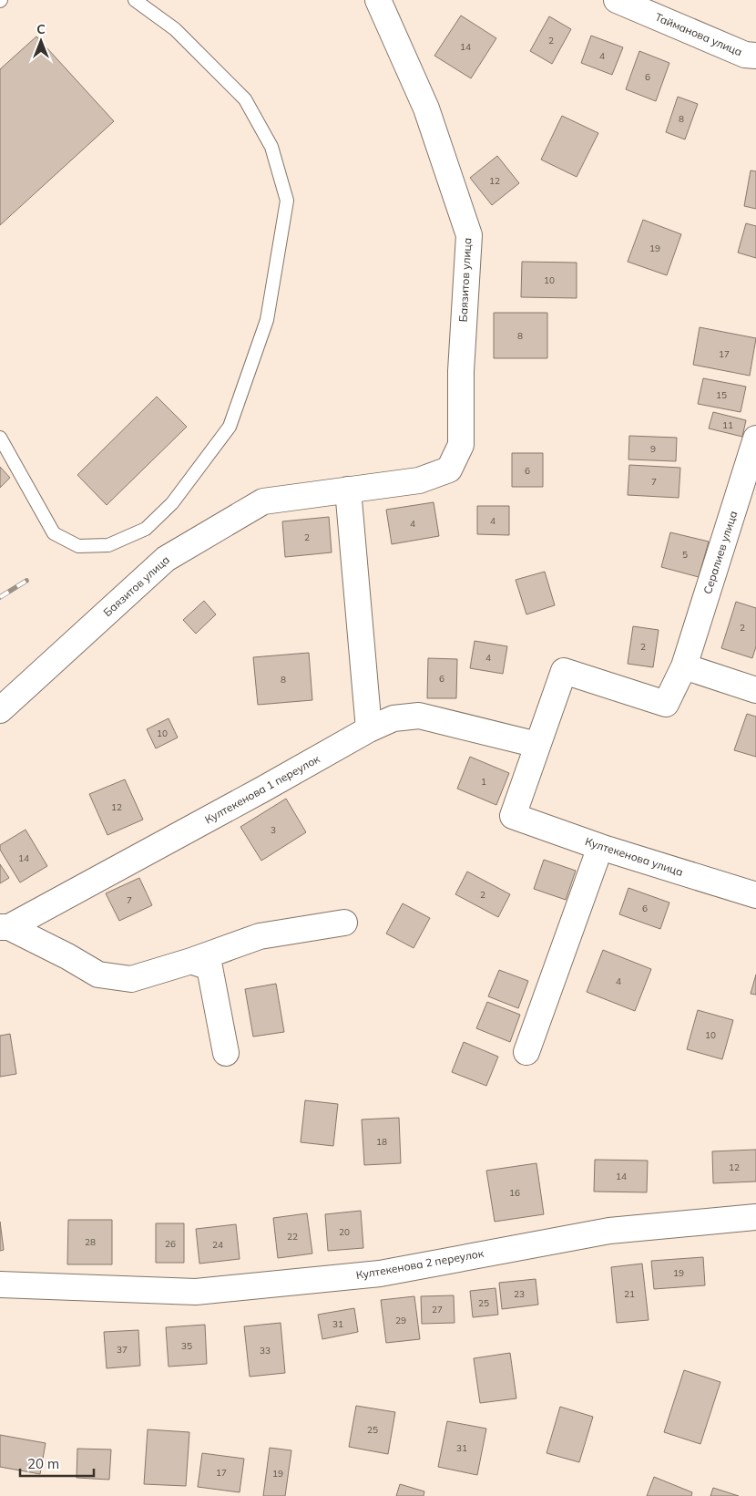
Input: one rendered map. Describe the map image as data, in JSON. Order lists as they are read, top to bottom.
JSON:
{
  "streets": {
    "street": [
      "Тайманова улица",
      "Баязитов улица",
      "Сералиев улица",
      "Култекенова 1 переулок",
      "Култекенова улица",
      "Култекенова 2 переулок"
    ]
  },
  "crossings": [
    ["Сералиев улица", "Култекенова 1 переулок"],
    ["Сералиев улица", "Култекенова улица"],
    ["Култекенова 1 переулок", "Култекенова улица"]
  ],
  "house_numbers": [
    "2",
    "14",
    "4",
    "6",
    "8",
    "12",
    "19",
    "10",
    "8",
    "17",
    "15",
    "11",
    "9",
    "6",
    "7",
    "4",
    "4",
    "2",
    "5",
    "2",
    "2",
    "4",
    "6",
    "8",
    "10",
    "1",
    "12",
    "3",
    "14",
    "2",
    "7",
    "6",
    "4",
    "10",
    "18",
    "12",
    "14",
    "16",
    "20",
    "22",
    "28",
    "26",
    "24",
    "19",
    "23",
    "21",
    "25",
    "27",
    "29",
    "31",
    "35",
    "37",
    "33",
    "25",
    "31",
    "17",
    "19"
  ],
  "scale_bar": "20 m",
  "north": "top"
}
